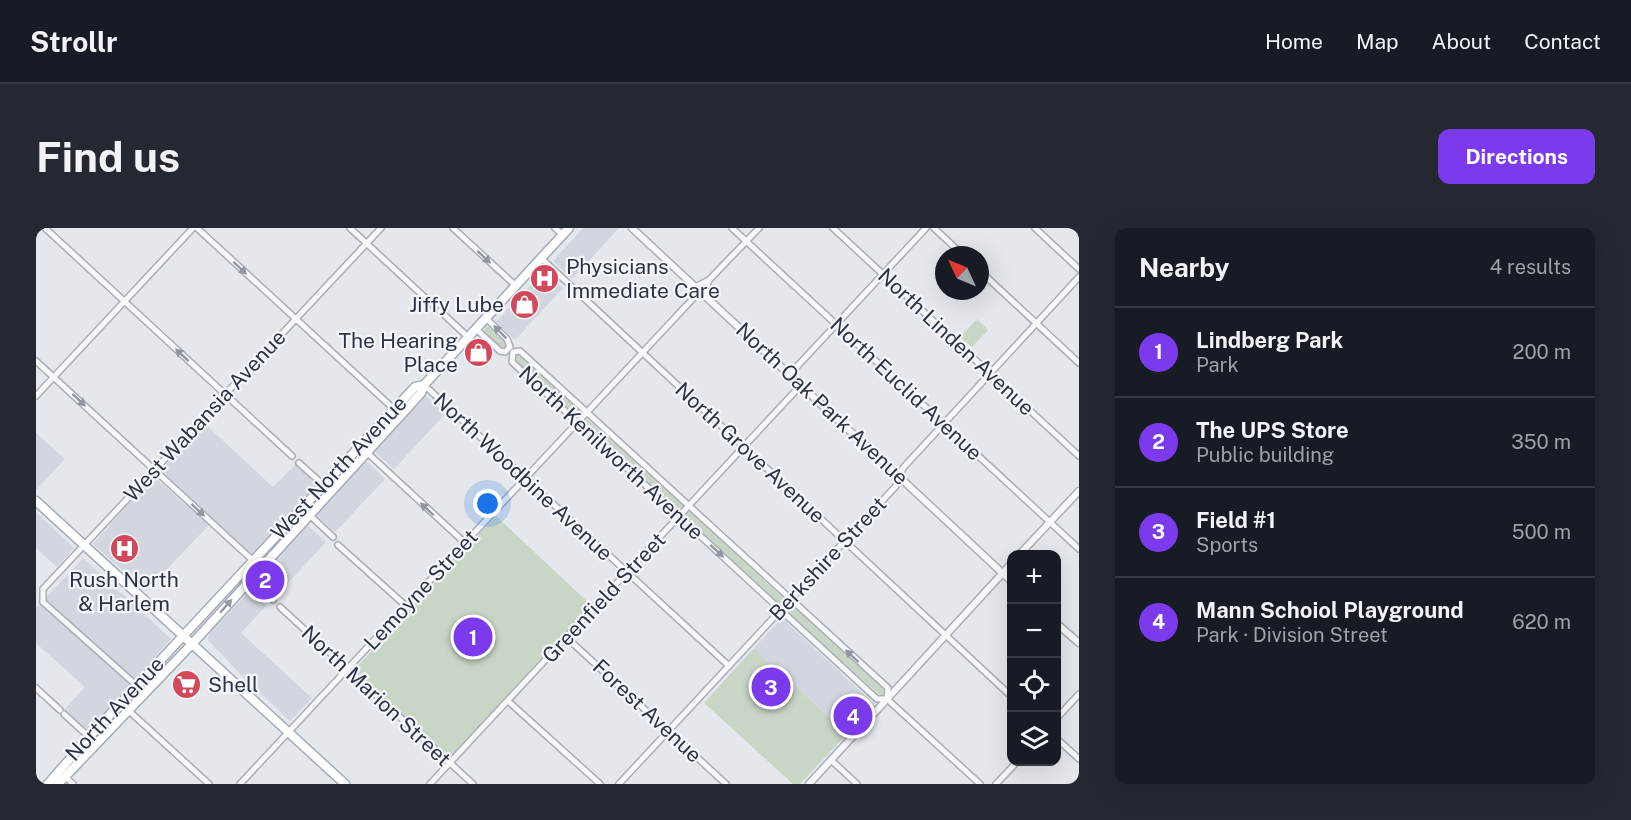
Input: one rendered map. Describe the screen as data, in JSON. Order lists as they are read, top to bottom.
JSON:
{
  "streets": {
    "main road": ["West North Avenue", "North Avenue"],
    "street": [
      "North Linden Avenue",
      "North Euclid Avenue",
      "North Oak Park Avenue",
      "West Wabansia Avenue",
      "North Kenilworth Avenue",
      "North Grove Avenue",
      "North Woodbine Avenue",
      "Berkshire Street",
      "Lemoyne Street",
      "Greenfield Street",
      "North Marion Street",
      "Forest Avenue"
    ]
  },
  "crossings": [
    ["North Linden Avenue", "Berkshire Street"],
    ["North Euclid Avenue", "Berkshire Street"],
    ["North Oak Park Avenue", "Berkshire Street"],
    ["North Oak Park Avenue", "Lemoyne Street"],
    ["North Oak Park Avenue", "Greenfield Street"],
    ["North Kenilworth Avenue", "West North Avenue"],
    ["North Kenilworth Avenue", "Berkshire Street"],
    ["North Kenilworth Avenue", "Lemoyne Street"],
    ["North Kenilworth Avenue", "Greenfield Street"],
    ["North Grove Avenue", "West North Avenue"],
    ["North Grove Avenue", "Berkshire Street"],
    ["North Grove Avenue", "Lemoyne Street"],
    ["North Grove Avenue", "Greenfield Street"],
    ["West North Avenue", "North Woodbine Avenue"],
    ["West North Avenue", "North Avenue"],
    ["North Woodbine Avenue", "Berkshire Street"],
    ["North Woodbine Avenue", "Lemoyne Street"],
    ["North Woodbine Avenue", "Greenfield Street"],
    ["Berkshire Street", "Forest Avenue"],
    ["Lemoyne Street", "North Marion Street"],
    ["Greenfield Street", "North Marion Street"],
    ["Greenfield Street", "Forest Avenue"]
  ],
  "places": {
    "hospital": ["Physicians Immediate Care", "Rush North & Harlem"],
    "shop": ["Jiffy Lube", "The Hearing Place"],
    "supermarket": ["Shell"]
  },
  "north": "top left",
  "page": {
    "header": "Strollr",
    "nav": [
      "Home",
      "Map",
      "About",
      "Contact"
    ],
    "buttons": "Directions",
    "title": "Find us",
    "heading": ["Nearby", "4 results"],
    "list": [
      {
        "mark": "1",
        "name": "Lindberg Park",
        "note": "Park",
        "value": "200 m"
      },
      {
        "mark": "2",
        "name": "The UPS Store",
        "note": "Public building",
        "value": "350 m"
      },
      {
        "mark": "3",
        "name": "Field #1",
        "note": "Sports",
        "value": "500 m"
      },
      {
        "mark": "4",
        "name": "Mann Schoiol Playground",
        "note": "Park · Division Street",
        "value": "620 m"
      }
    ],
    "map_buttons": ["+", "−"],
    "pins": [
      "2",
      "1",
      "3",
      "4"
    ]
  }
}
